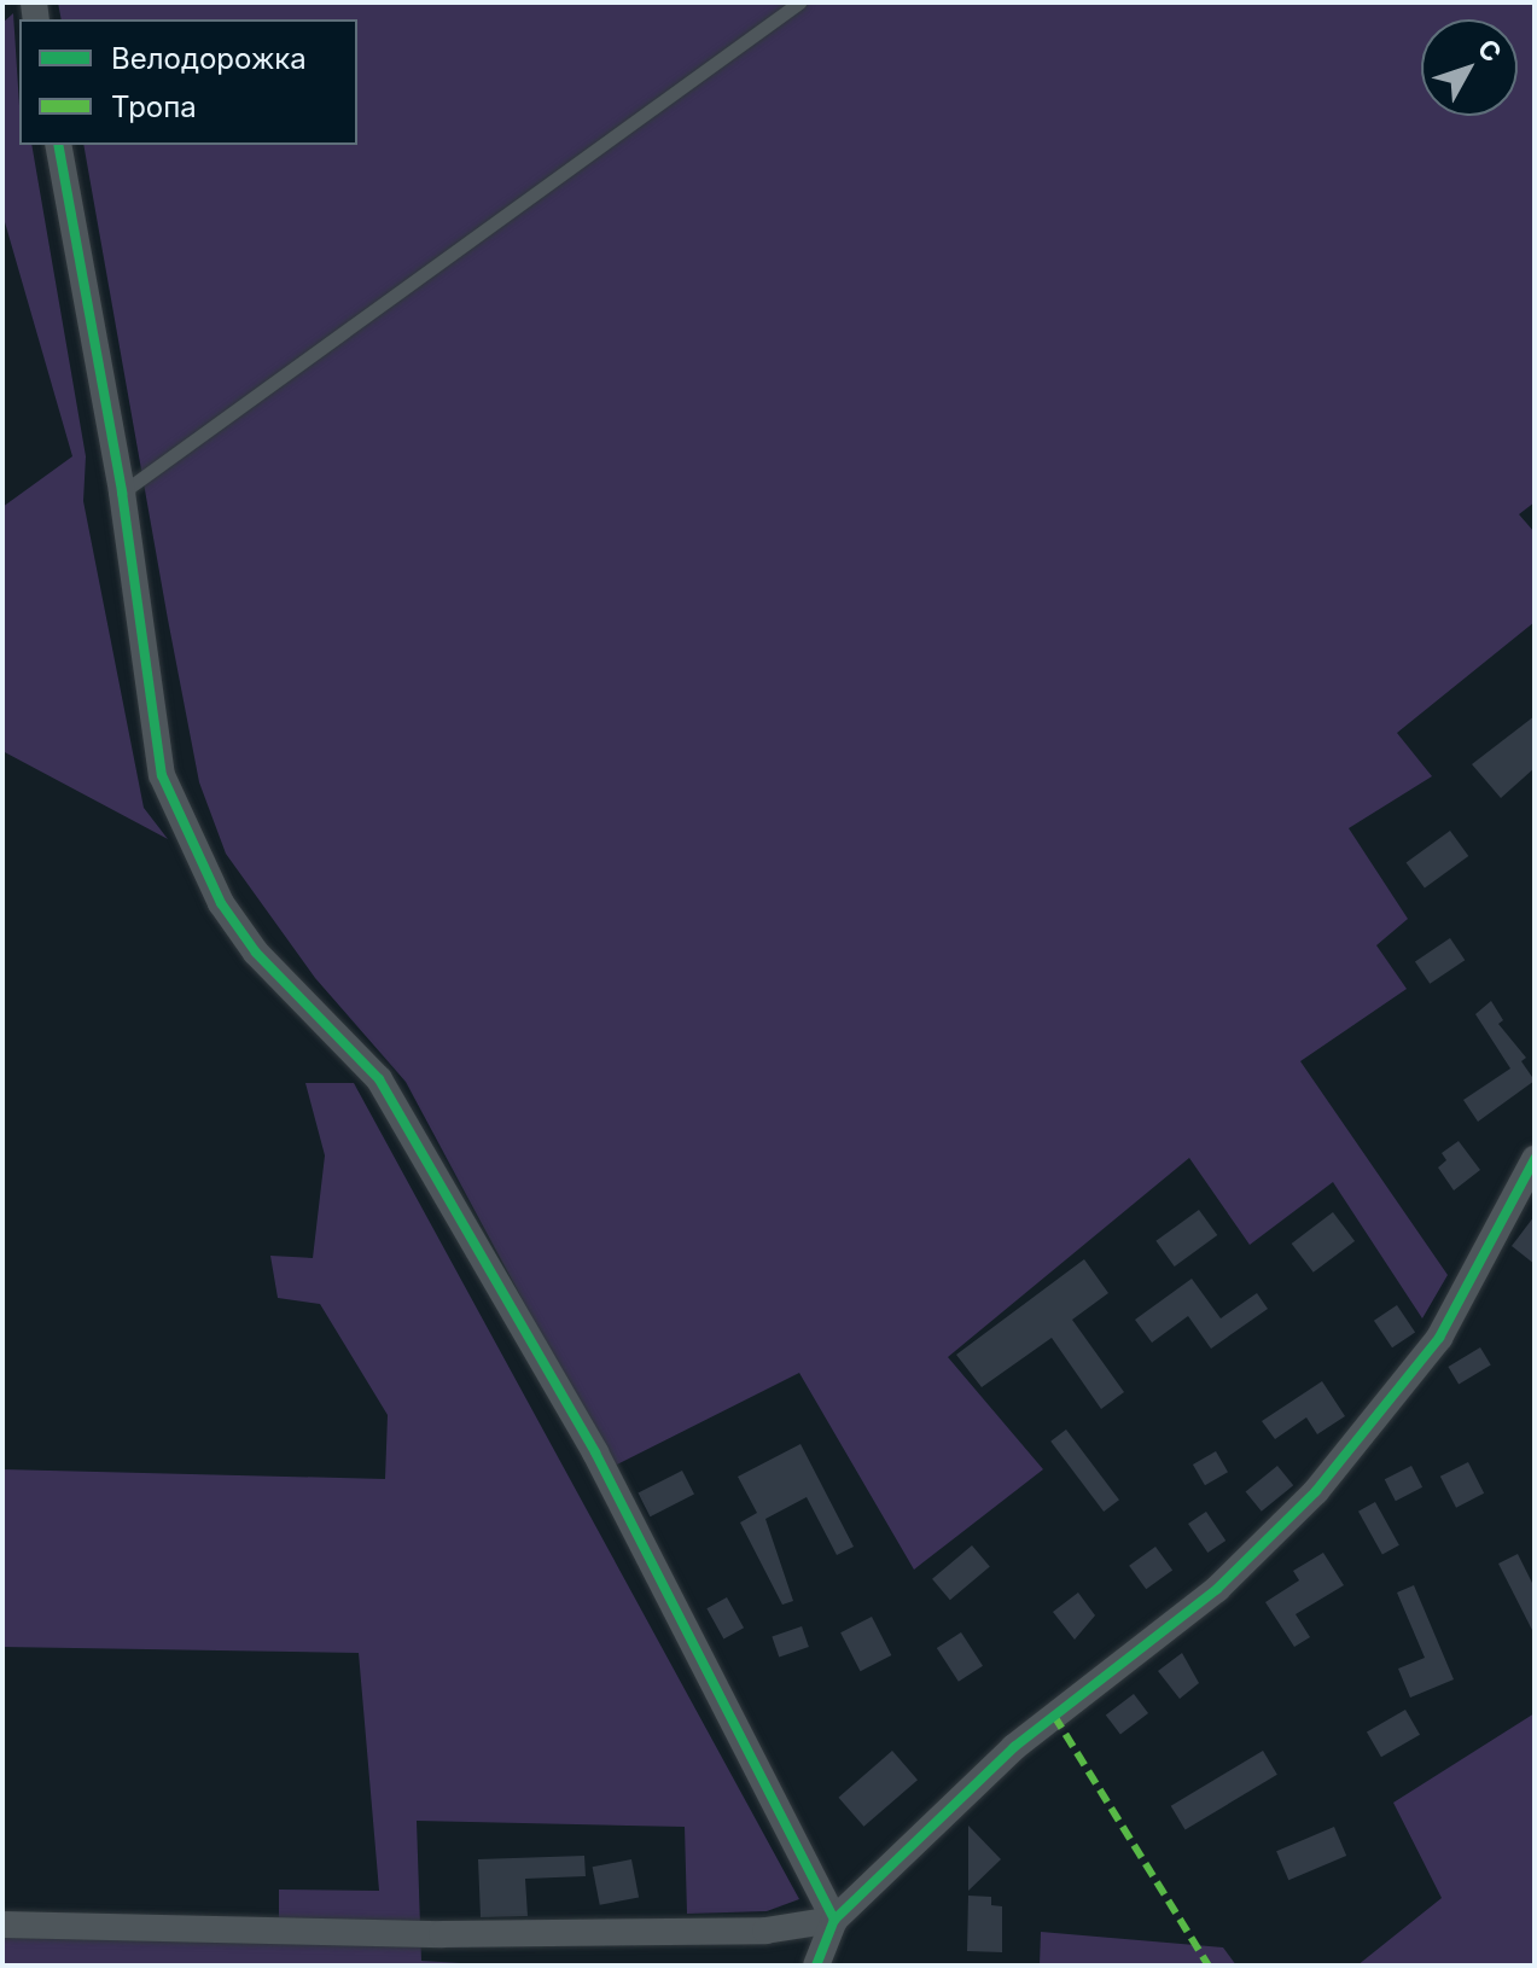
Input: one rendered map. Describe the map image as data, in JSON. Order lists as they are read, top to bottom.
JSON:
{
  "legend": ["Велодорожка", "Тропа"],
  "north": "top right"
}
